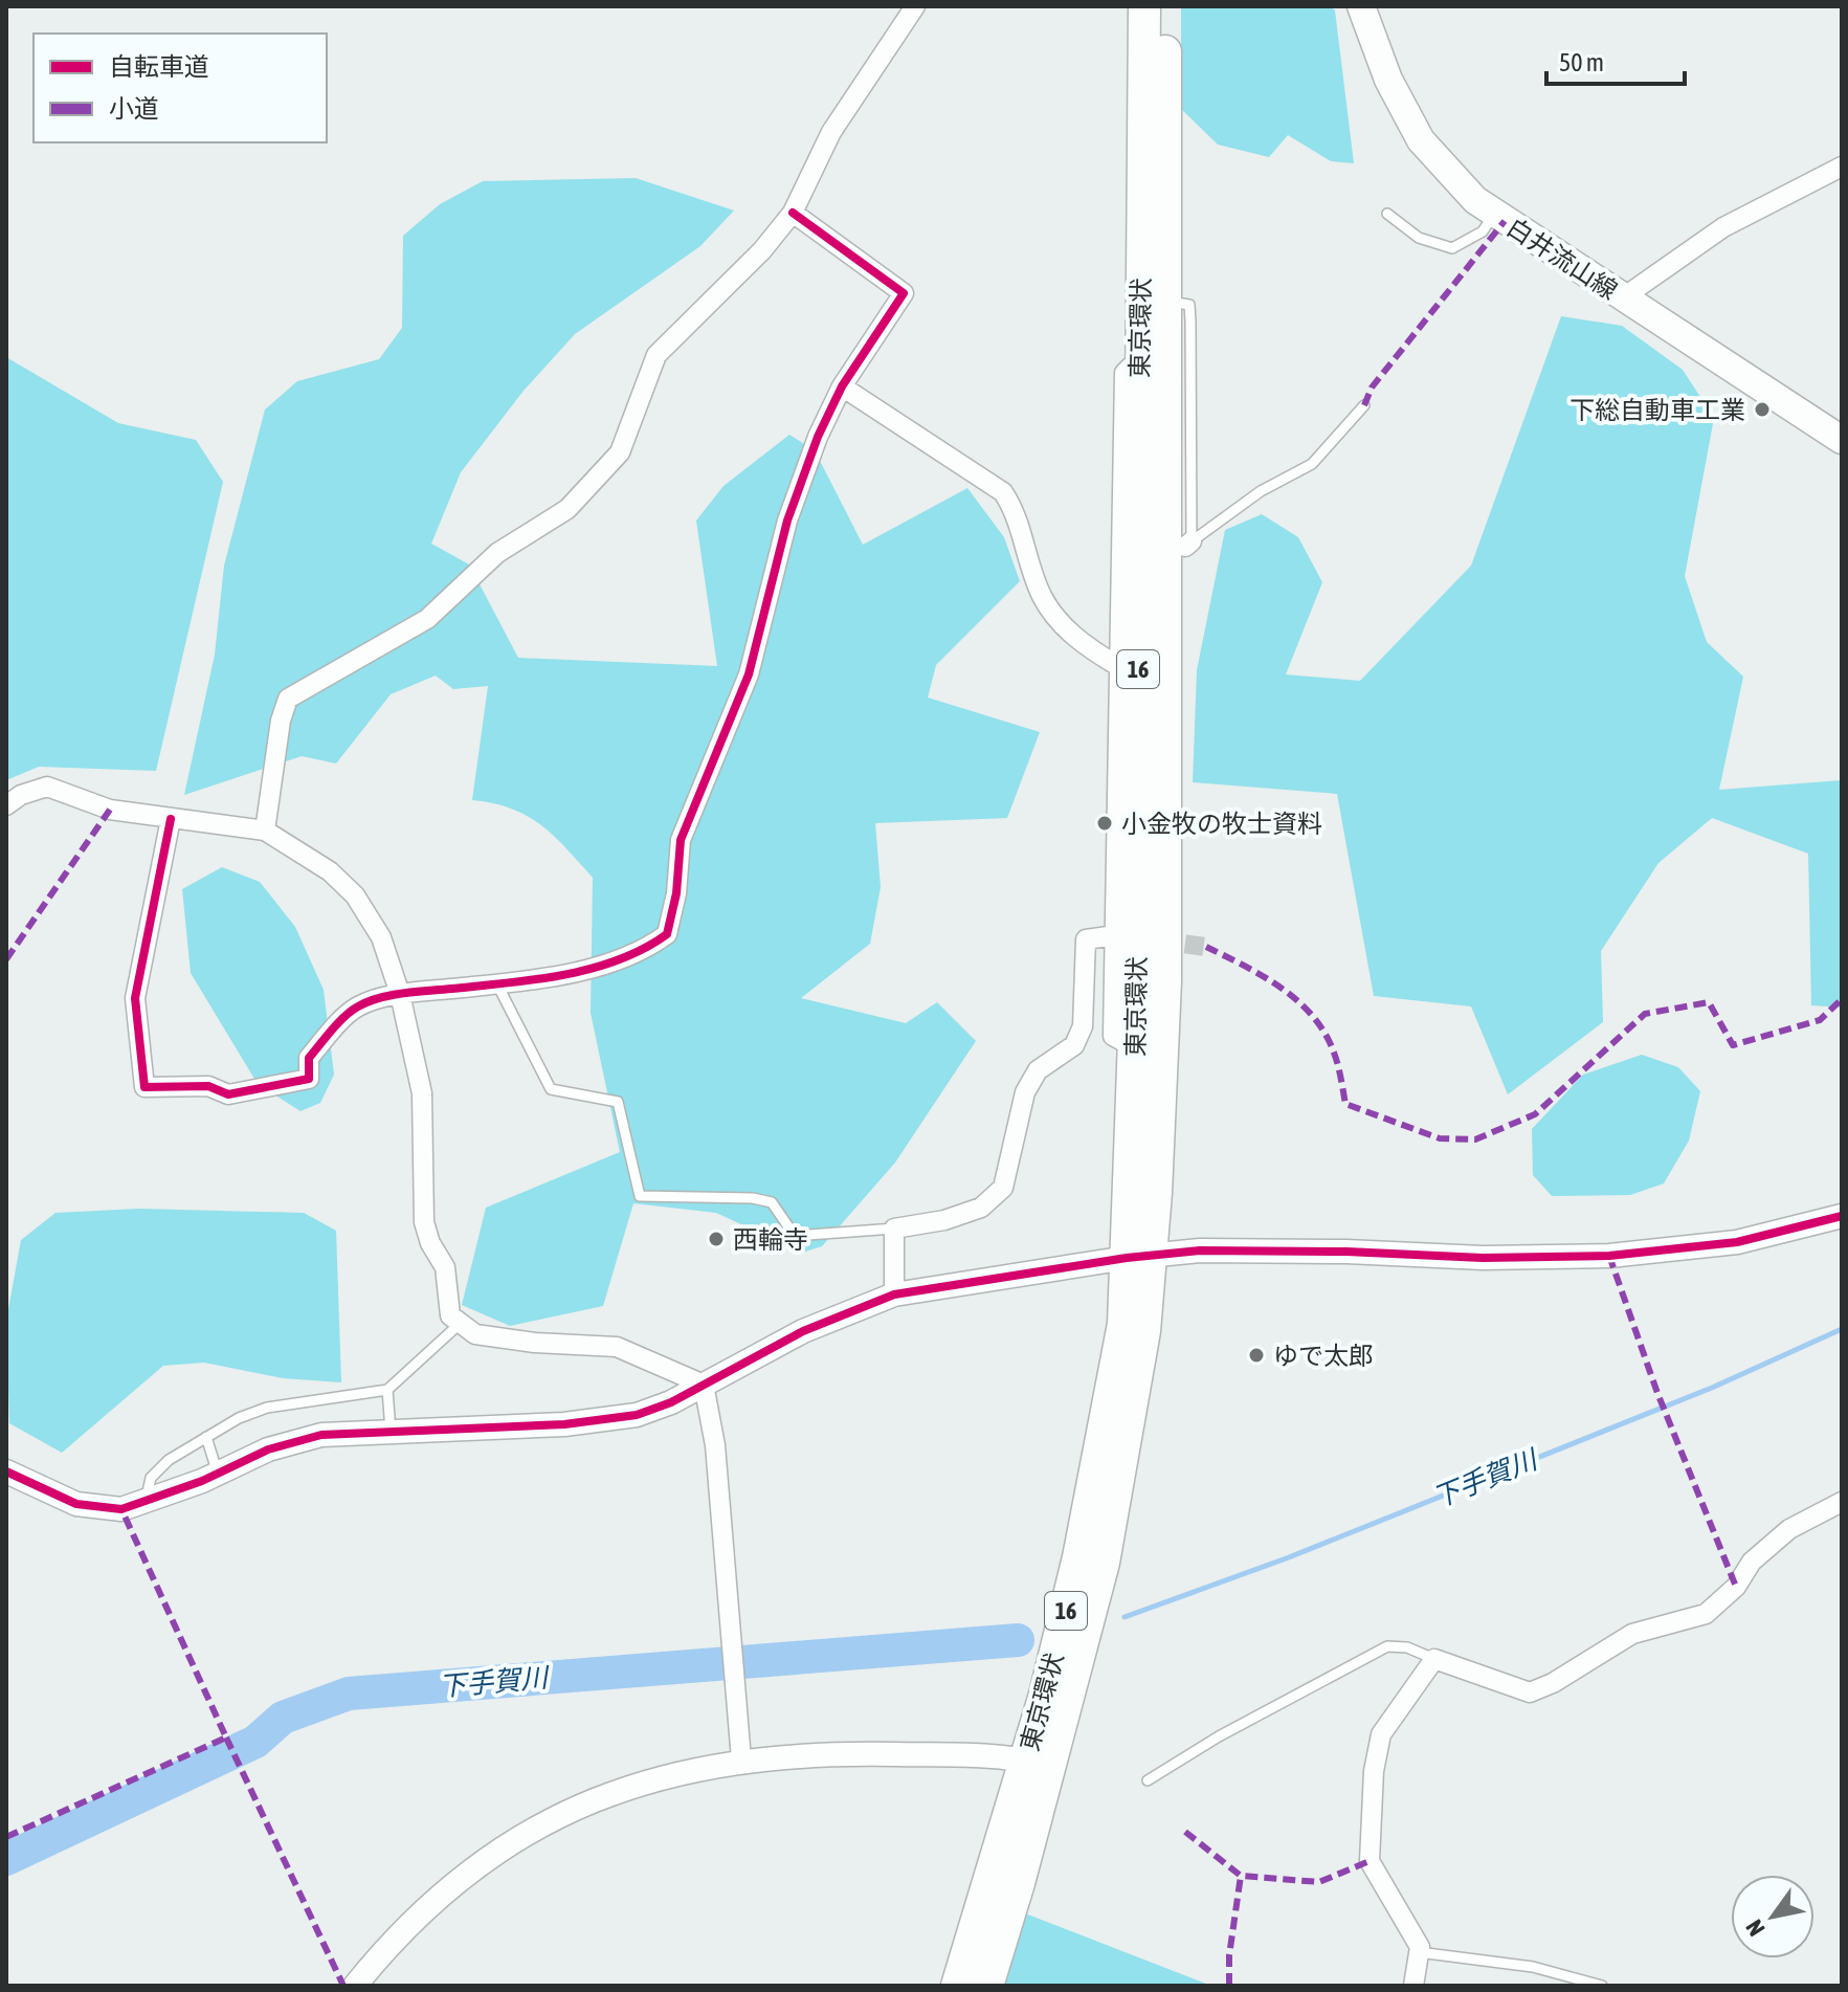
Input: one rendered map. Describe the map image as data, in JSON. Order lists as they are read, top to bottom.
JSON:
{
  "streets": {
    "highway": ["東京環状", "16"],
    "main road": ["白井流山線"]
  },
  "water": ["下手賀川"],
  "places": [
    "下総自動車工業",
    "小金牧の牧士資料",
    "西輪寺",
    "ゆで太郎"
  ],
  "legend": ["自転車道", "小道"],
  "scale_bar": "50 m",
  "north": "bottom left"
}
